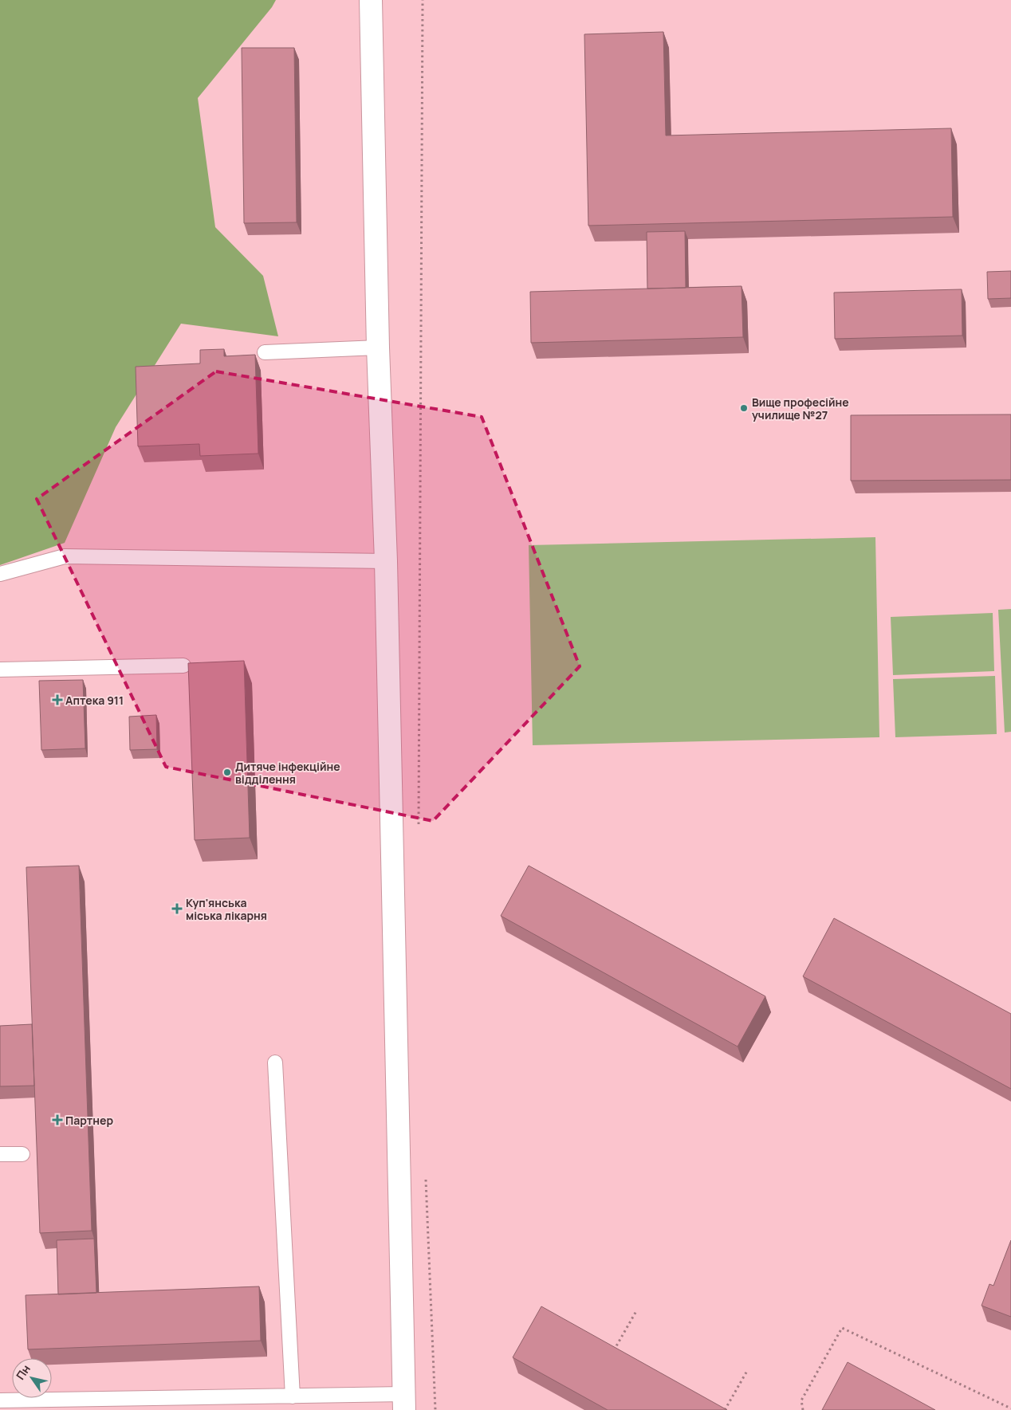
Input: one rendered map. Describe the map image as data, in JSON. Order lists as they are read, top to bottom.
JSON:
{
  "places": {
    "other": ["Вище професійне училище №27", "Дитяче інфекційне відділення"],
    "health": ["Аптека 911", "Куп'янська міська лікарня", "Партнер"]
  },
  "north": "top left"
}
